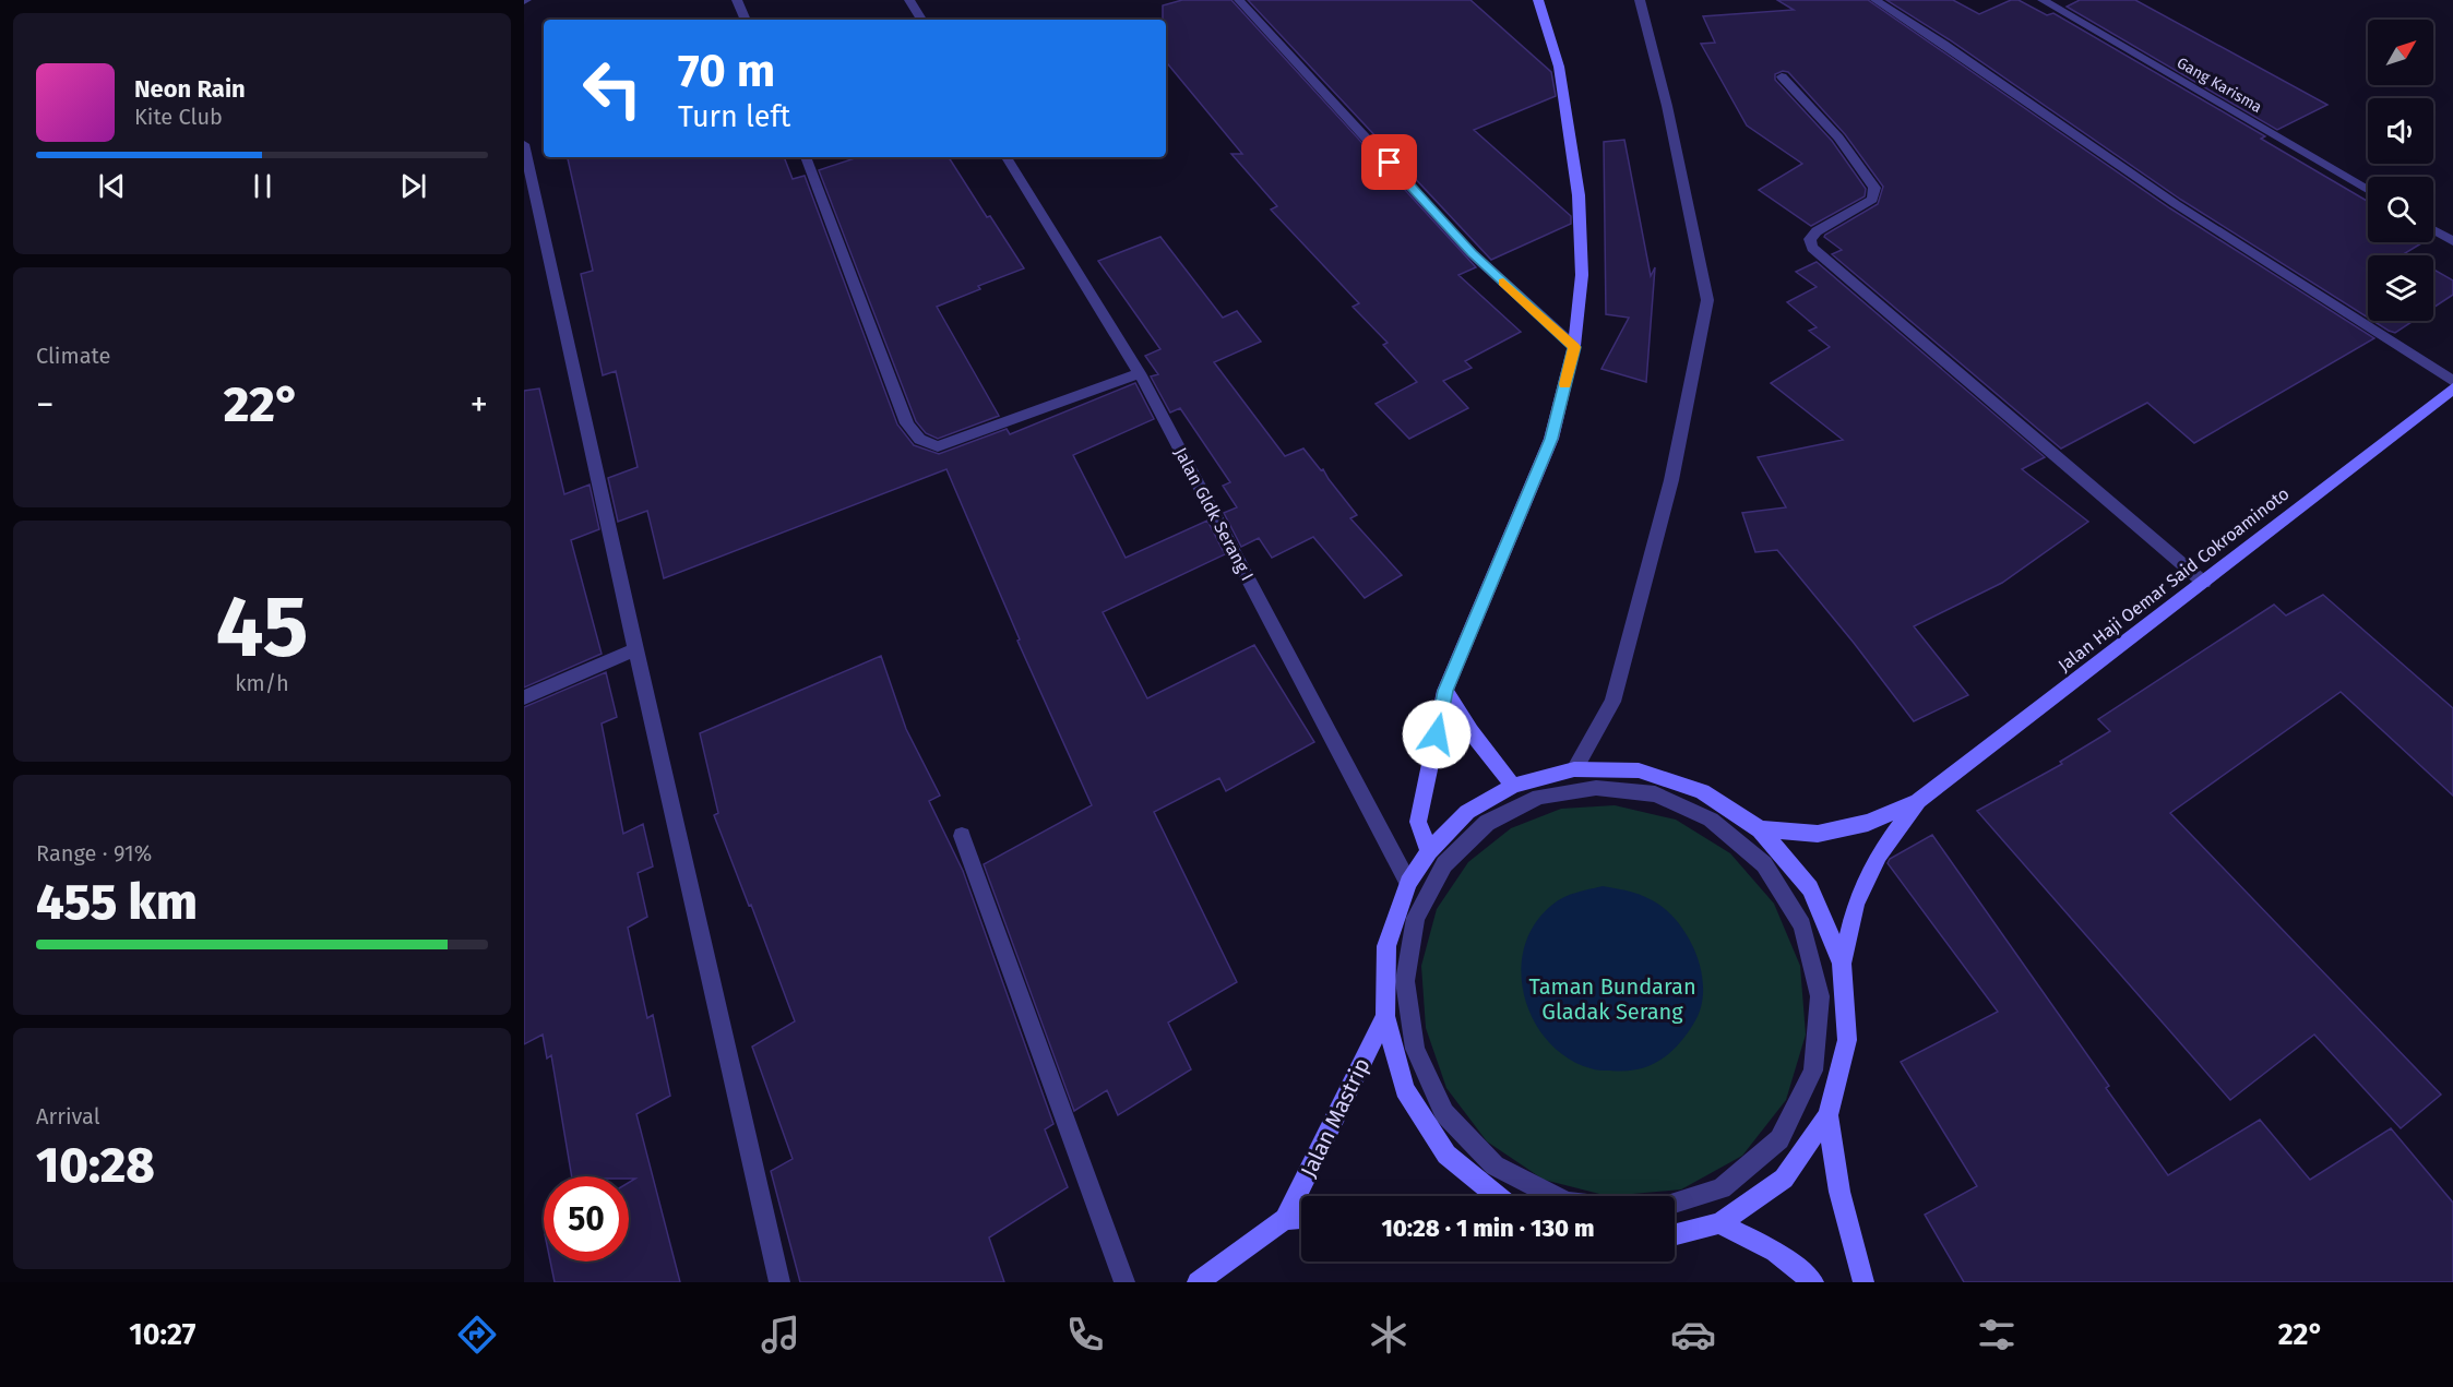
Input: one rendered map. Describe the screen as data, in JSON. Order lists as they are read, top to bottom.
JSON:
{
  "streets": {
    "main road": ["Jalan Haji Oemar Said Cokroaminoto", "Jalan Mastrip"],
    "street": ["Gang Karisma", "Jalan Gldk Serang I"]
  },
  "parks": ["Taman Bundaran Gladak Serang"],
  "north": "top right",
  "page": {
    "turn": ["70 m", "Turn left"],
    "song": ["Neon Rain", "Kite Club"],
    "tile": [
      "Climate",
      ["45", "km/h"],
      ["Range · 91%", "455 km"],
      ["Arrival", "10:28"]
    ],
    "heat": ["−", "22°", "+"],
    "limit": "50",
    "trip": "10:28 · 1 min · 130 m",
    "tabs": ["10:27", "22°"]
  }
}
